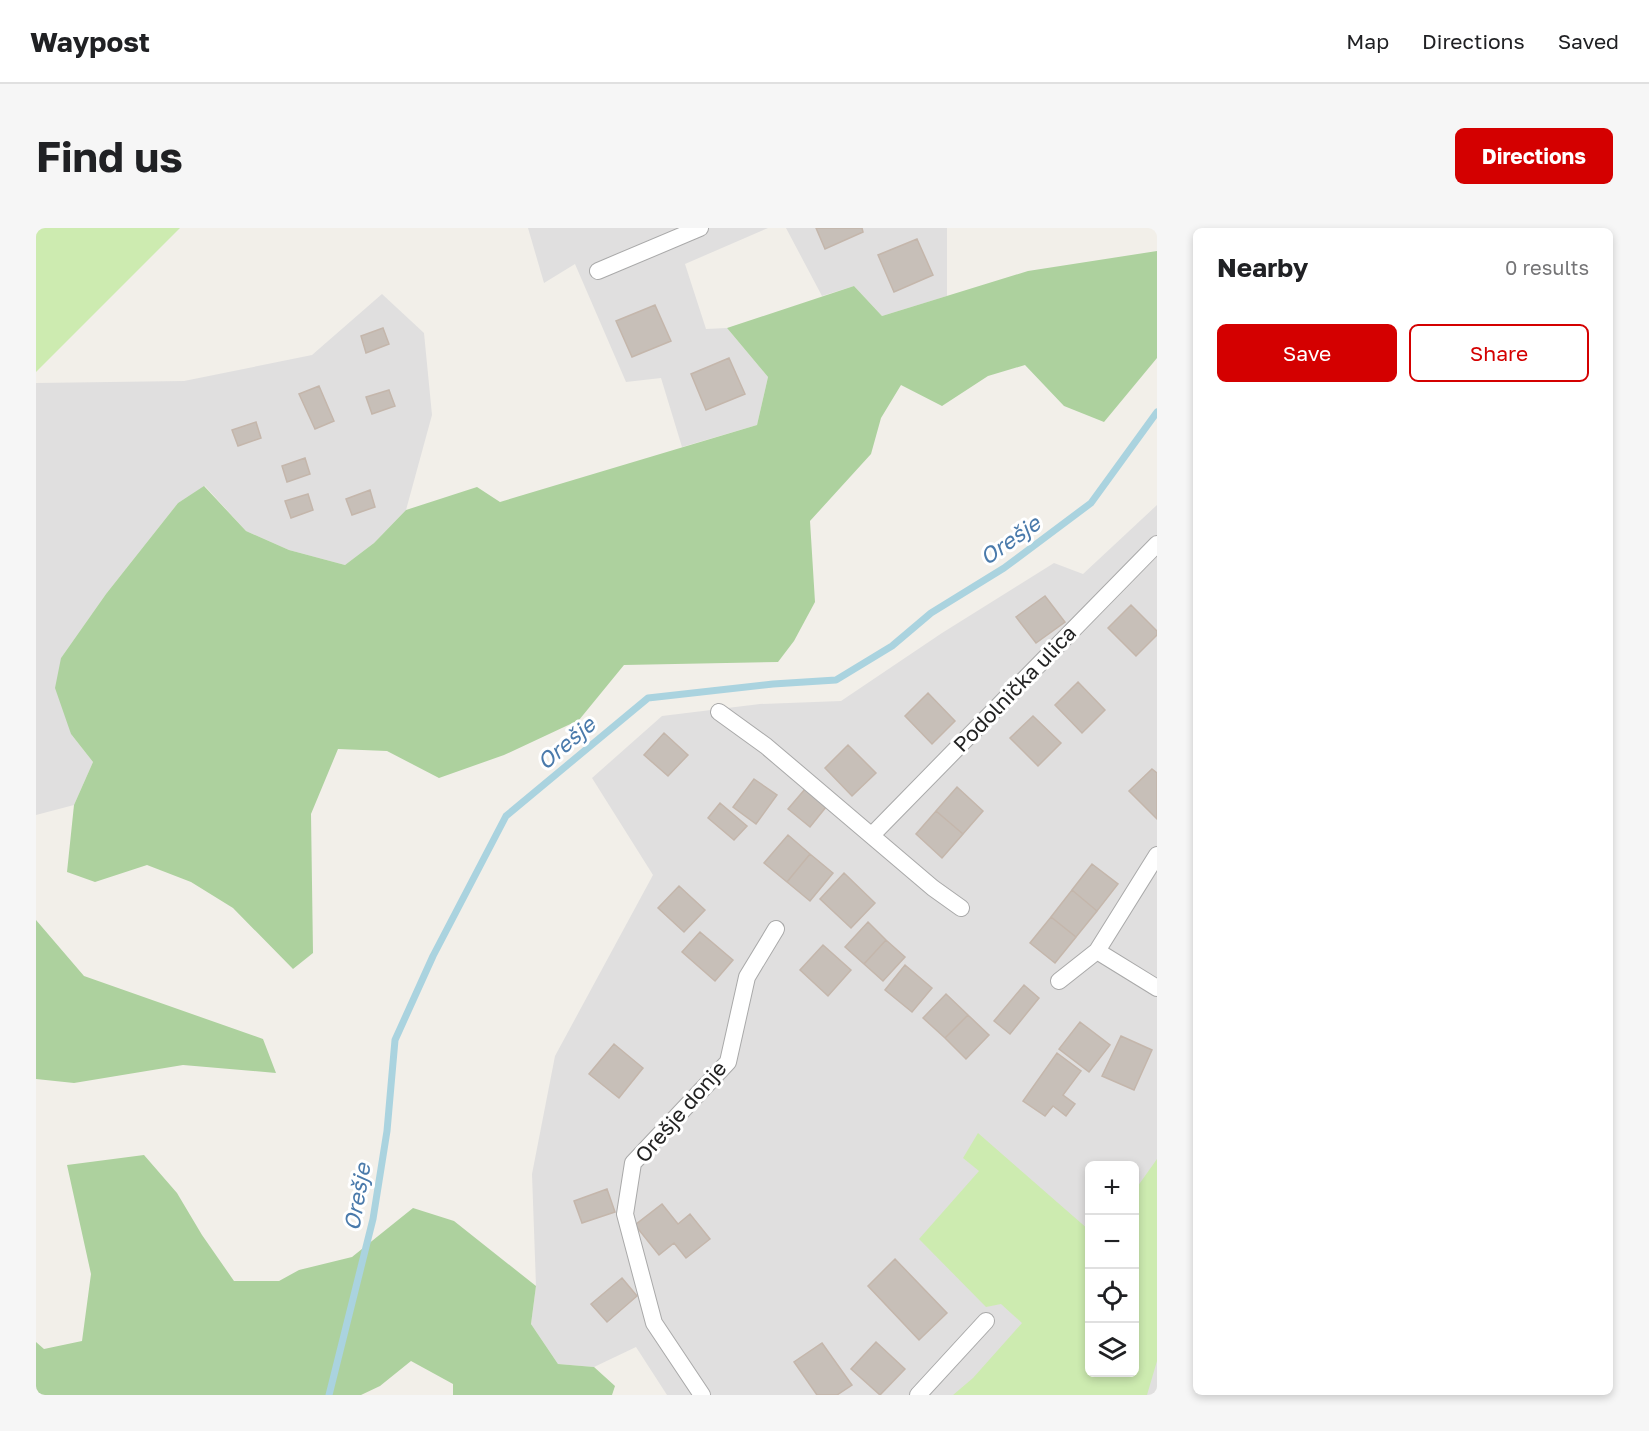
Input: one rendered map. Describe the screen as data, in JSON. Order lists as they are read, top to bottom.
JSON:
{
  "streets": {
    "street": ["Podolnička ulica", "Orešje donje"]
  },
  "water": ["Orešje"],
  "page": {
    "header": "Waypost",
    "nav": ["Map", "Directions", "Saved"],
    "buttons": [
      "Directions",
      ["Save", "Share"]
    ],
    "title": "Find us",
    "heading": ["Nearby", "0 results"],
    "map_buttons": ["+", "−"]
  }
}
